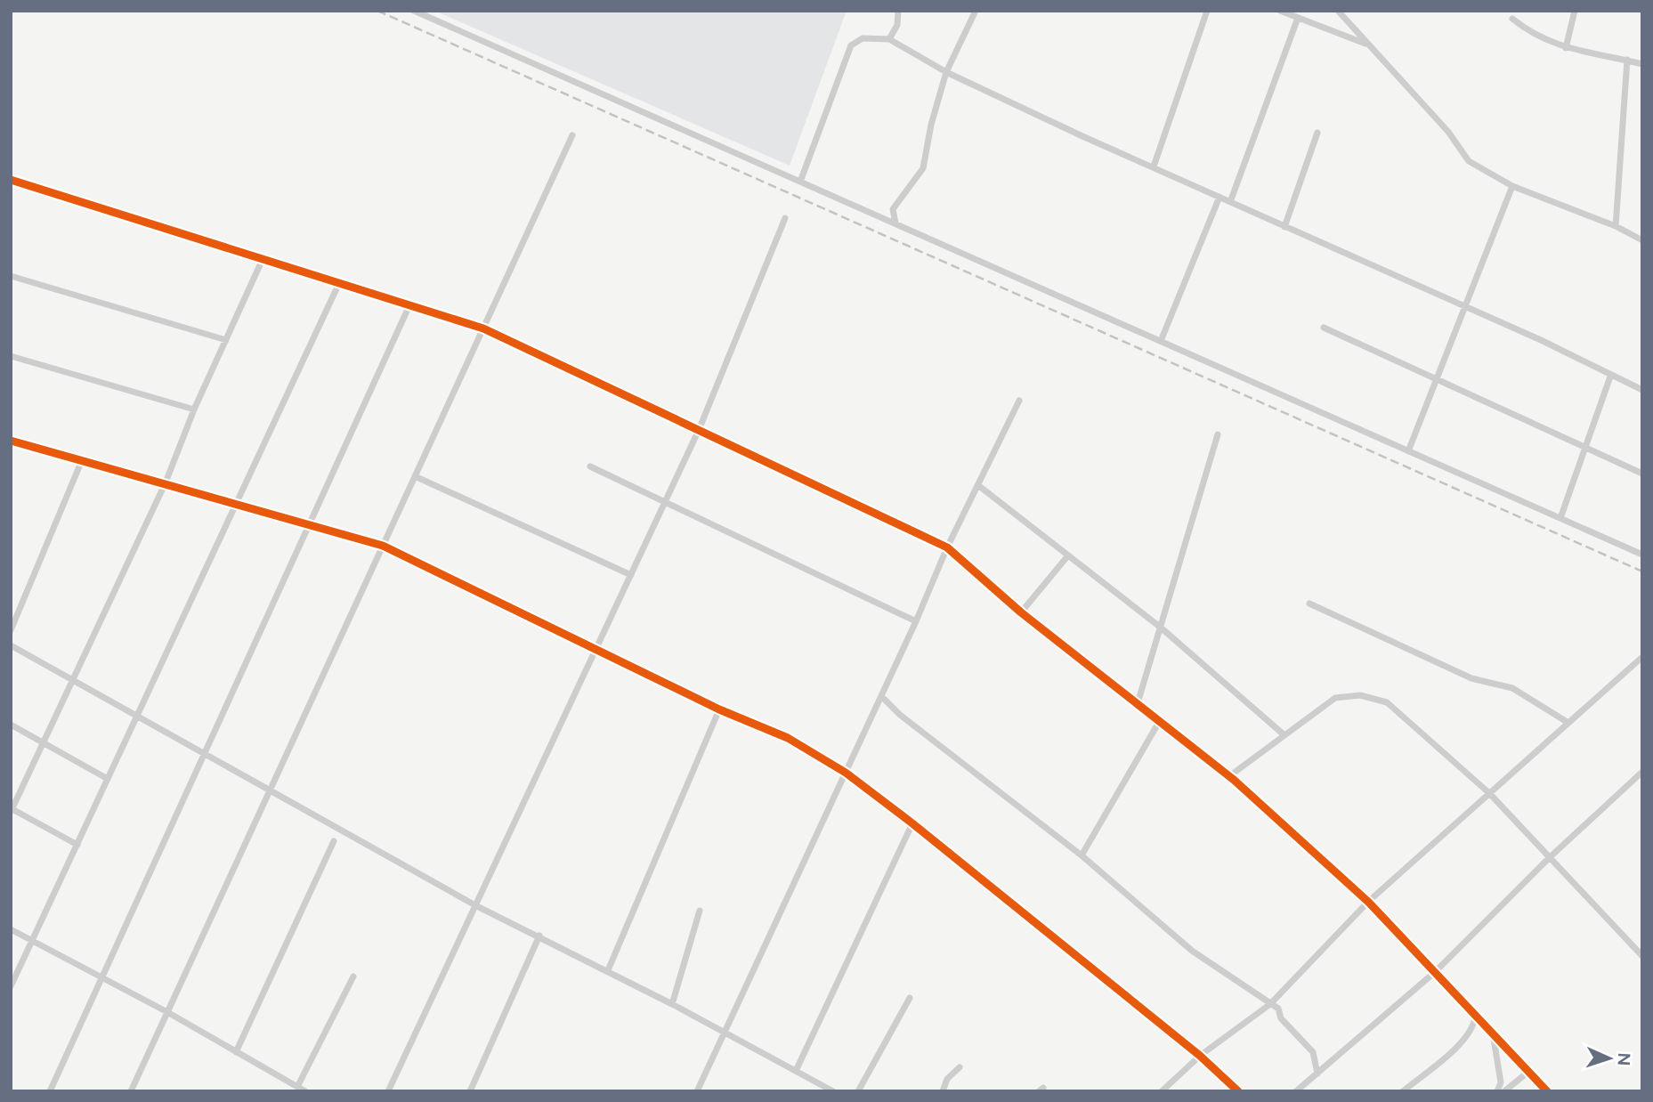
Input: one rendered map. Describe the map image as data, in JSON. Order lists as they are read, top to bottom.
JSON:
{
  "north": "right"
}
